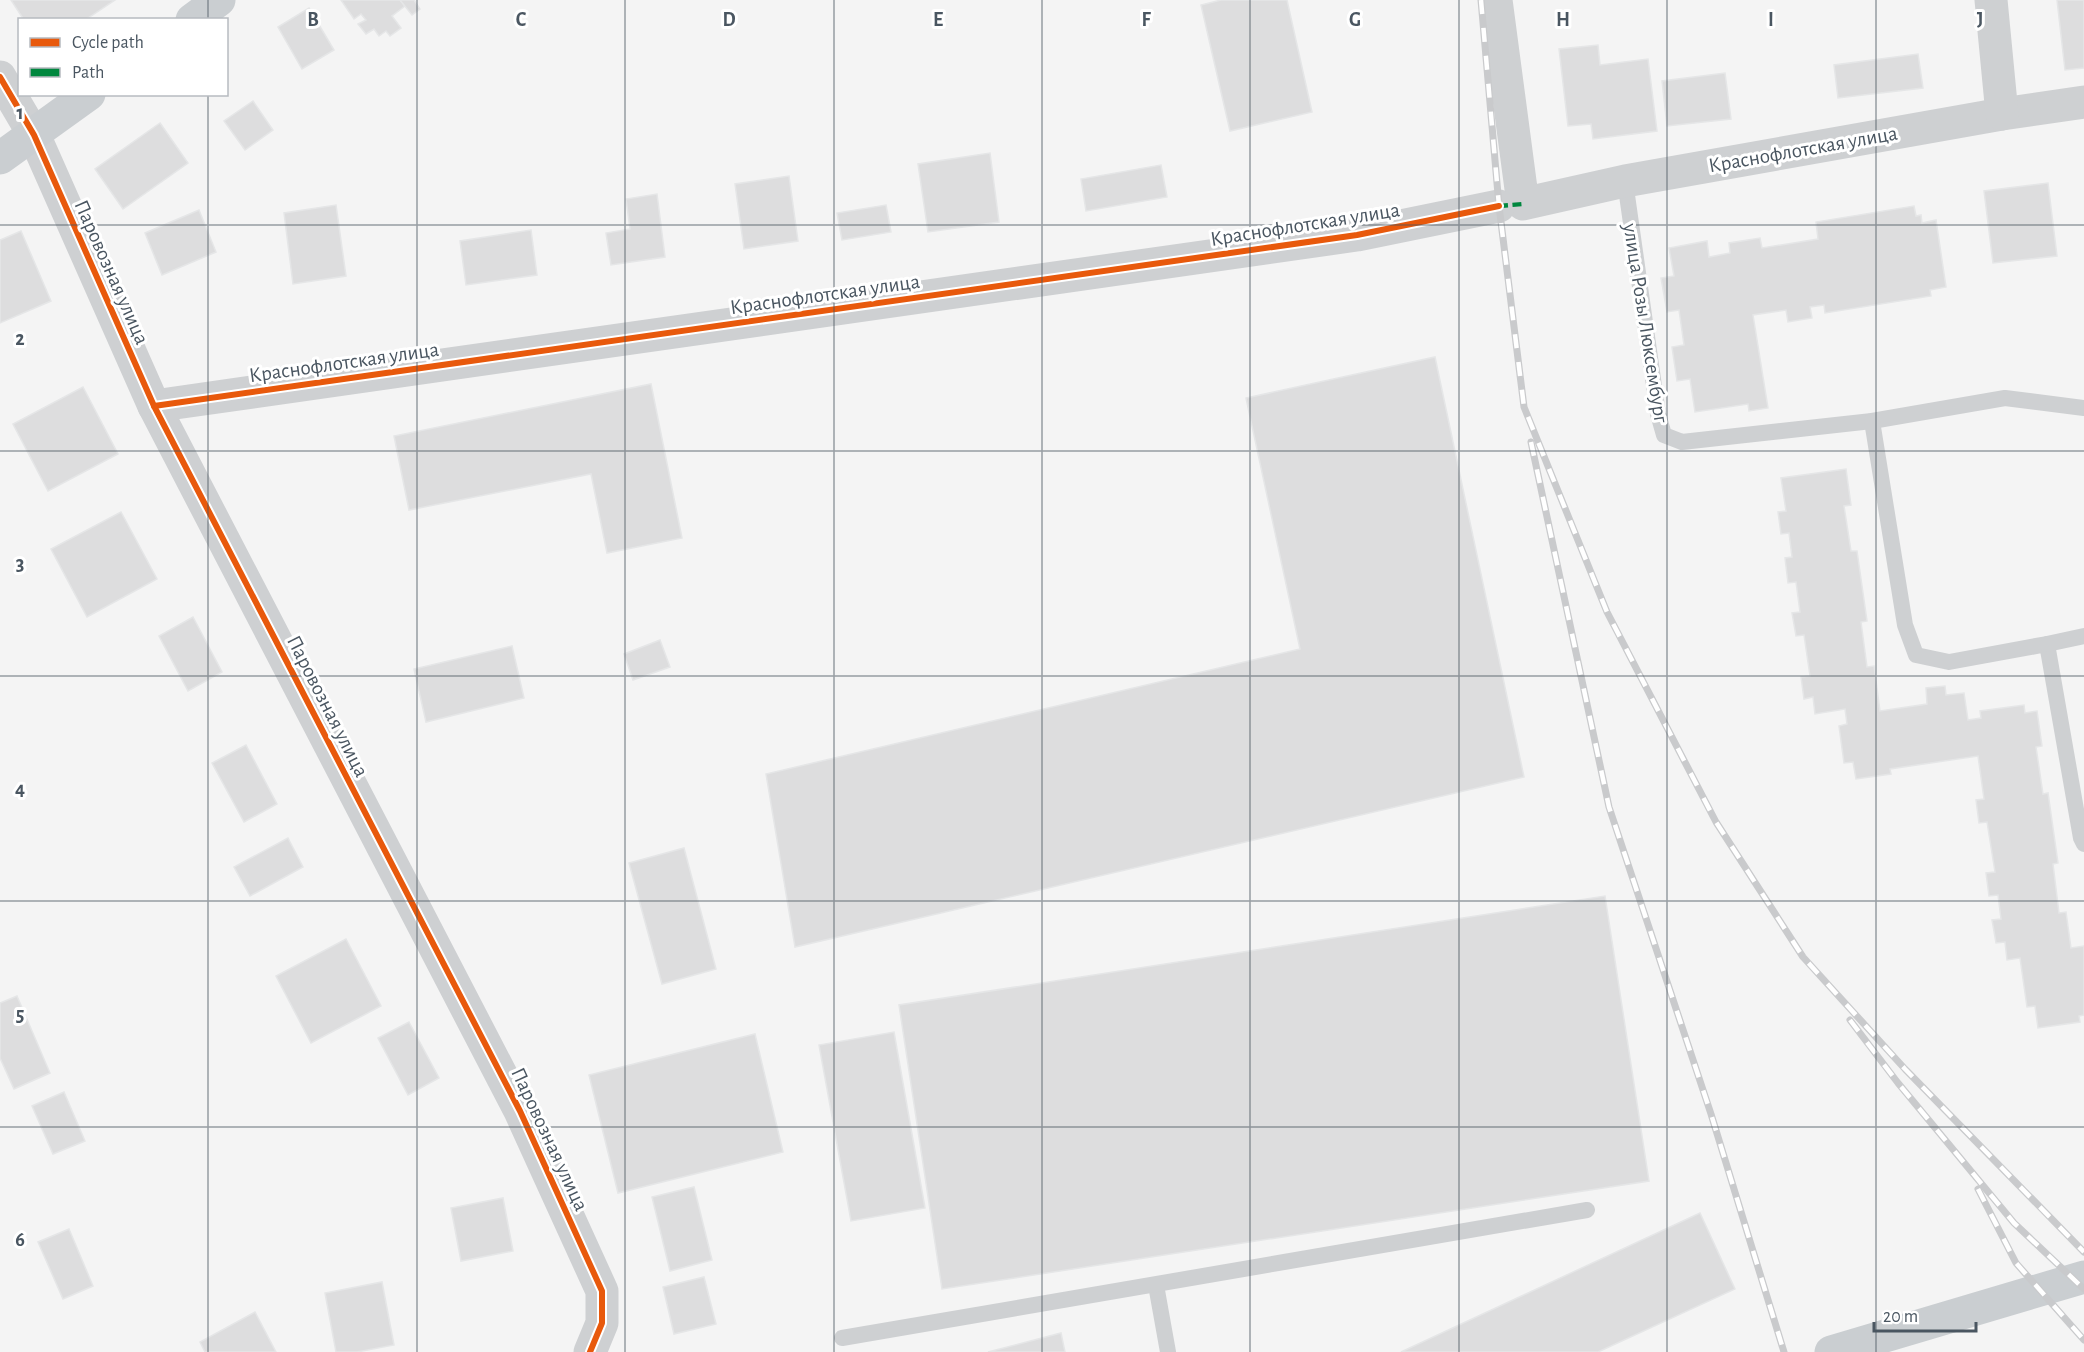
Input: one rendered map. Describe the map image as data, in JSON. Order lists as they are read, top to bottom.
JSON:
{
  "streets": {
    "street": ["Краснофлотская улица", "Паровозная улица"],
    "lane": ["улица Розы Люксембург"]
  },
  "crossings": [
    ["Краснофлотская улица", "Паровозная улица"],
    ["Краснофлотская улица", "улица Розы Люксембург"]
  ],
  "legend": ["Cycle path", "Path"],
  "scale_bar": "20 m",
  "grid": {
    "columns": [
      "B",
      "C",
      "D",
      "E",
      "F",
      "G",
      "H",
      "I",
      "J"
    ],
    "rows": [
      "1",
      "2",
      "3",
      "4",
      "5",
      "6"
    ]
  }
}
